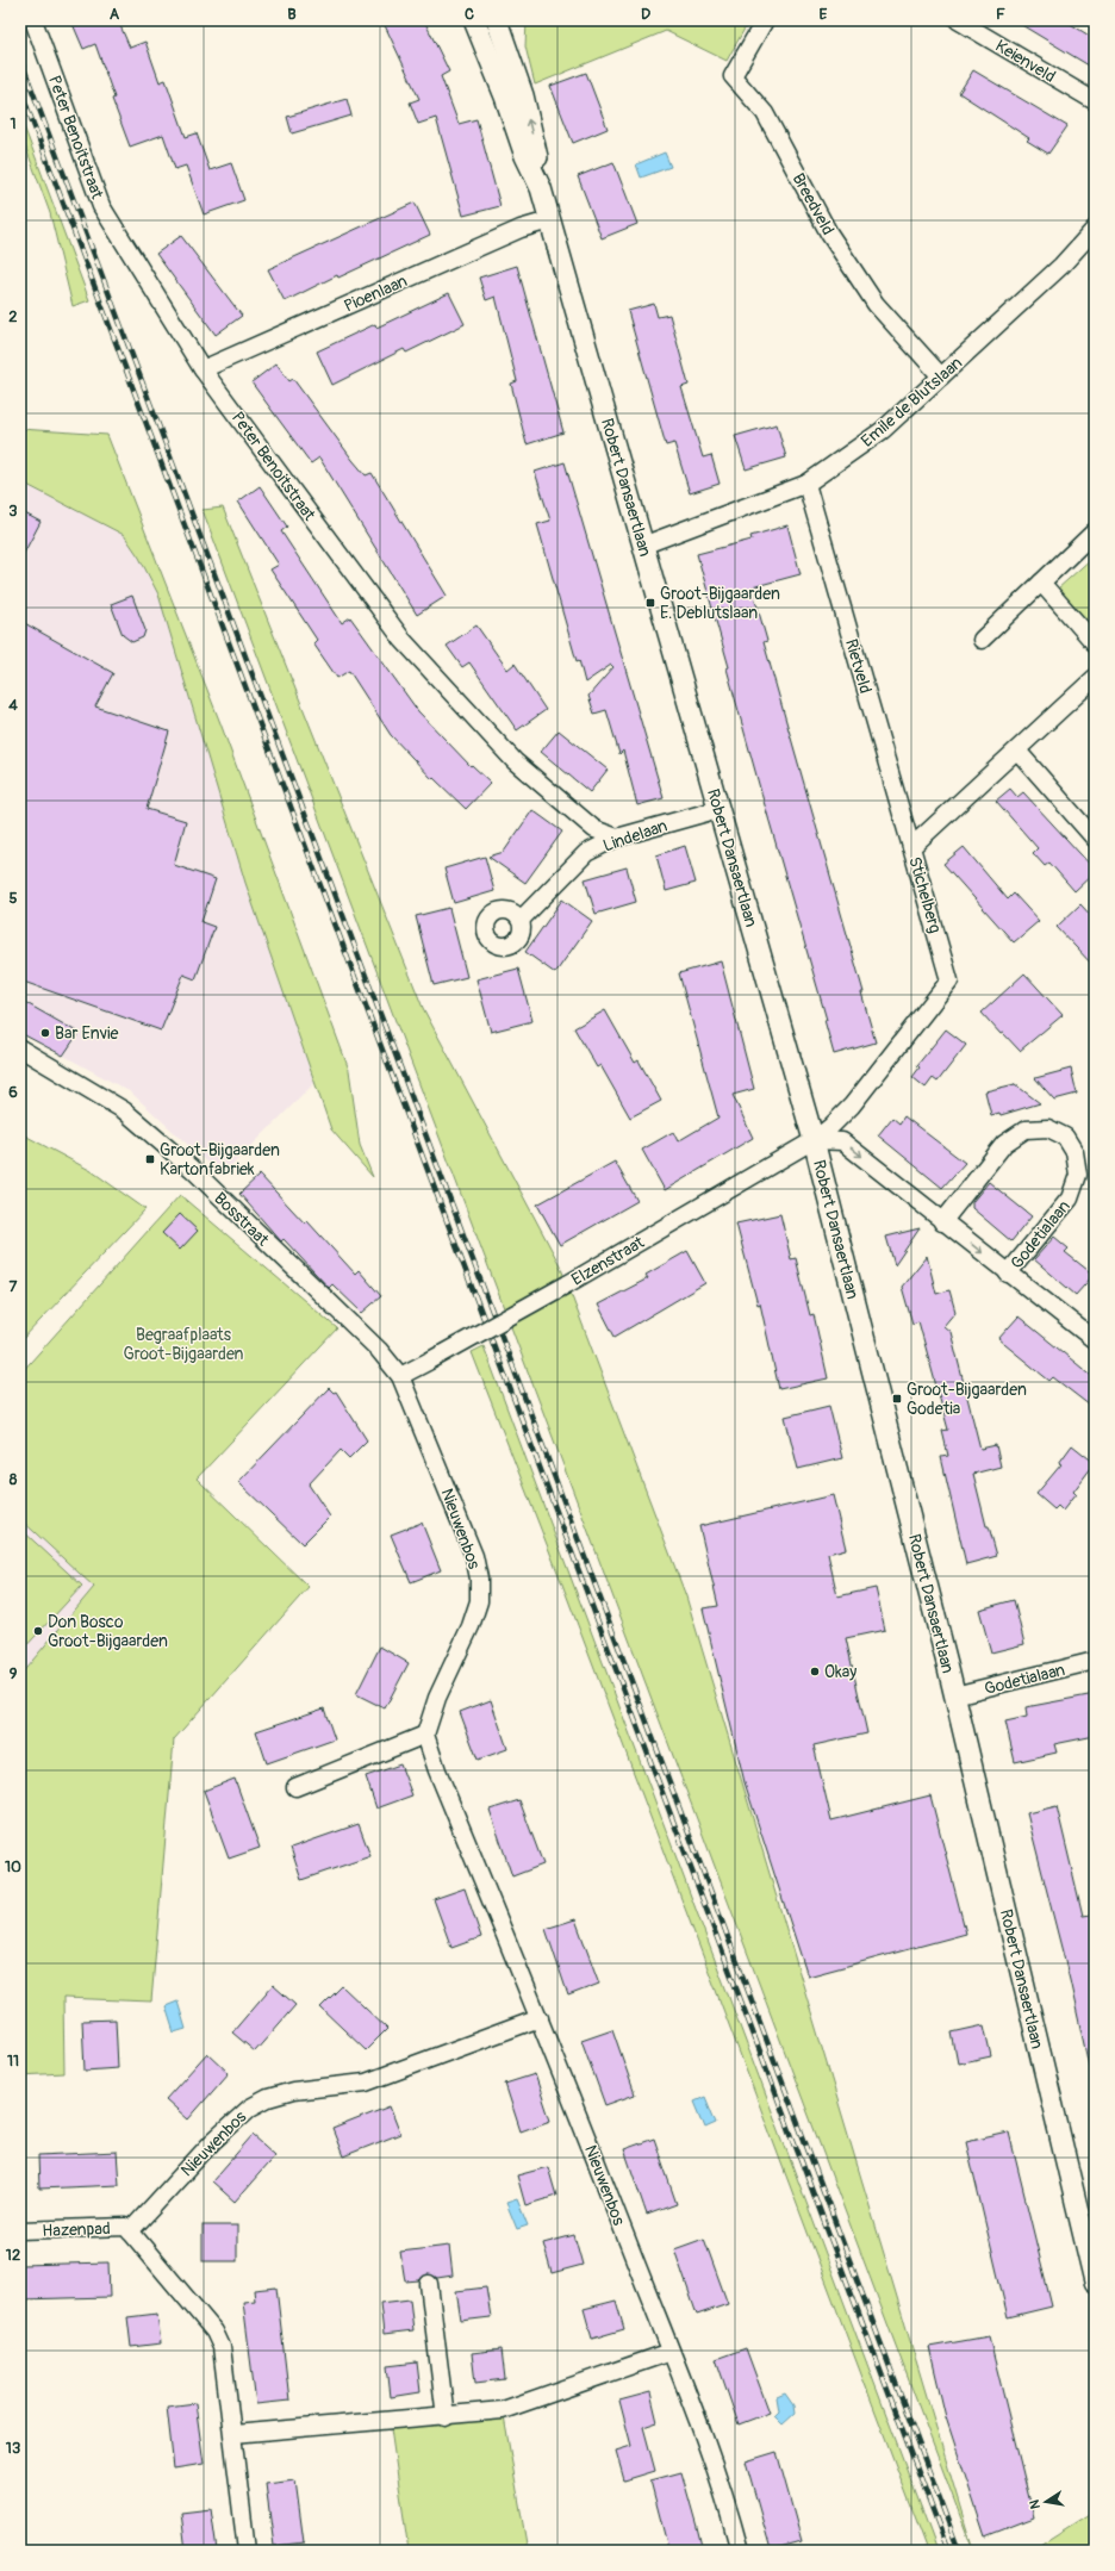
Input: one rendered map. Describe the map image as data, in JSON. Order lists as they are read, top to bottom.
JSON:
{
  "streets": {
    "street": [
      "Keienveld",
      "Peter Benoitstraat",
      "Breedveld",
      "Pioenlaan",
      "Emile de Blutslaan",
      "Robert Dansaertlaan",
      "Rietveld",
      "Lindelaan",
      "Stichelberg",
      "Bosstraat",
      "Godetialaan",
      "Elzenstraat",
      "Nieuwenbos",
      "Hazenpad"
    ]
  },
  "crossings": [
    ["Peter Benoitstraat", "Pioenlaan"],
    ["Peter Benoitstraat", "Lindelaan"],
    ["Breedveld", "Emile de Blutslaan"],
    ["Pioenlaan", "Robert Dansaertlaan"],
    ["Emile de Blutslaan", "Robert Dansaertlaan"],
    ["Emile de Blutslaan", "Rietveld"],
    ["Robert Dansaertlaan", "Lindelaan"],
    ["Robert Dansaertlaan", "Stichelberg"],
    ["Robert Dansaertlaan", "Godetialaan"],
    ["Robert Dansaertlaan", "Elzenstraat"],
    ["Rietveld", "Stichelberg"],
    ["Stichelberg", "Godetialaan"],
    ["Stichelberg", "Elzenstraat"],
    ["Bosstraat", "Elzenstraat"],
    ["Bosstraat", "Nieuwenbos"],
    ["Godetialaan", "Elzenstraat"],
    ["Elzenstraat", "Nieuwenbos"],
    ["Nieuwenbos", "Hazenpad"]
  ],
  "parks": ["Begraafplaats Groot-Bijgaarden"],
  "places": {
    "transit": ["Groot-Bijgaarden E. Deblutslaan", "Groot-Bijgaarden Kartonfabriek", "Groot-Bijgaarden Godetia"],
    "other": ["Bar Envie", "Don Bosco Groot-Bijgaarden", "Okay"]
  },
  "north": "left",
  "grid": {
    "columns": [
      "A",
      "B",
      "C",
      "D",
      "E",
      "F"
    ],
    "rows": [
      "1",
      "2",
      "3",
      "4",
      "5",
      "6",
      "7",
      "8",
      "9",
      "10",
      "11",
      "12",
      "13"
    ]
  }
}
